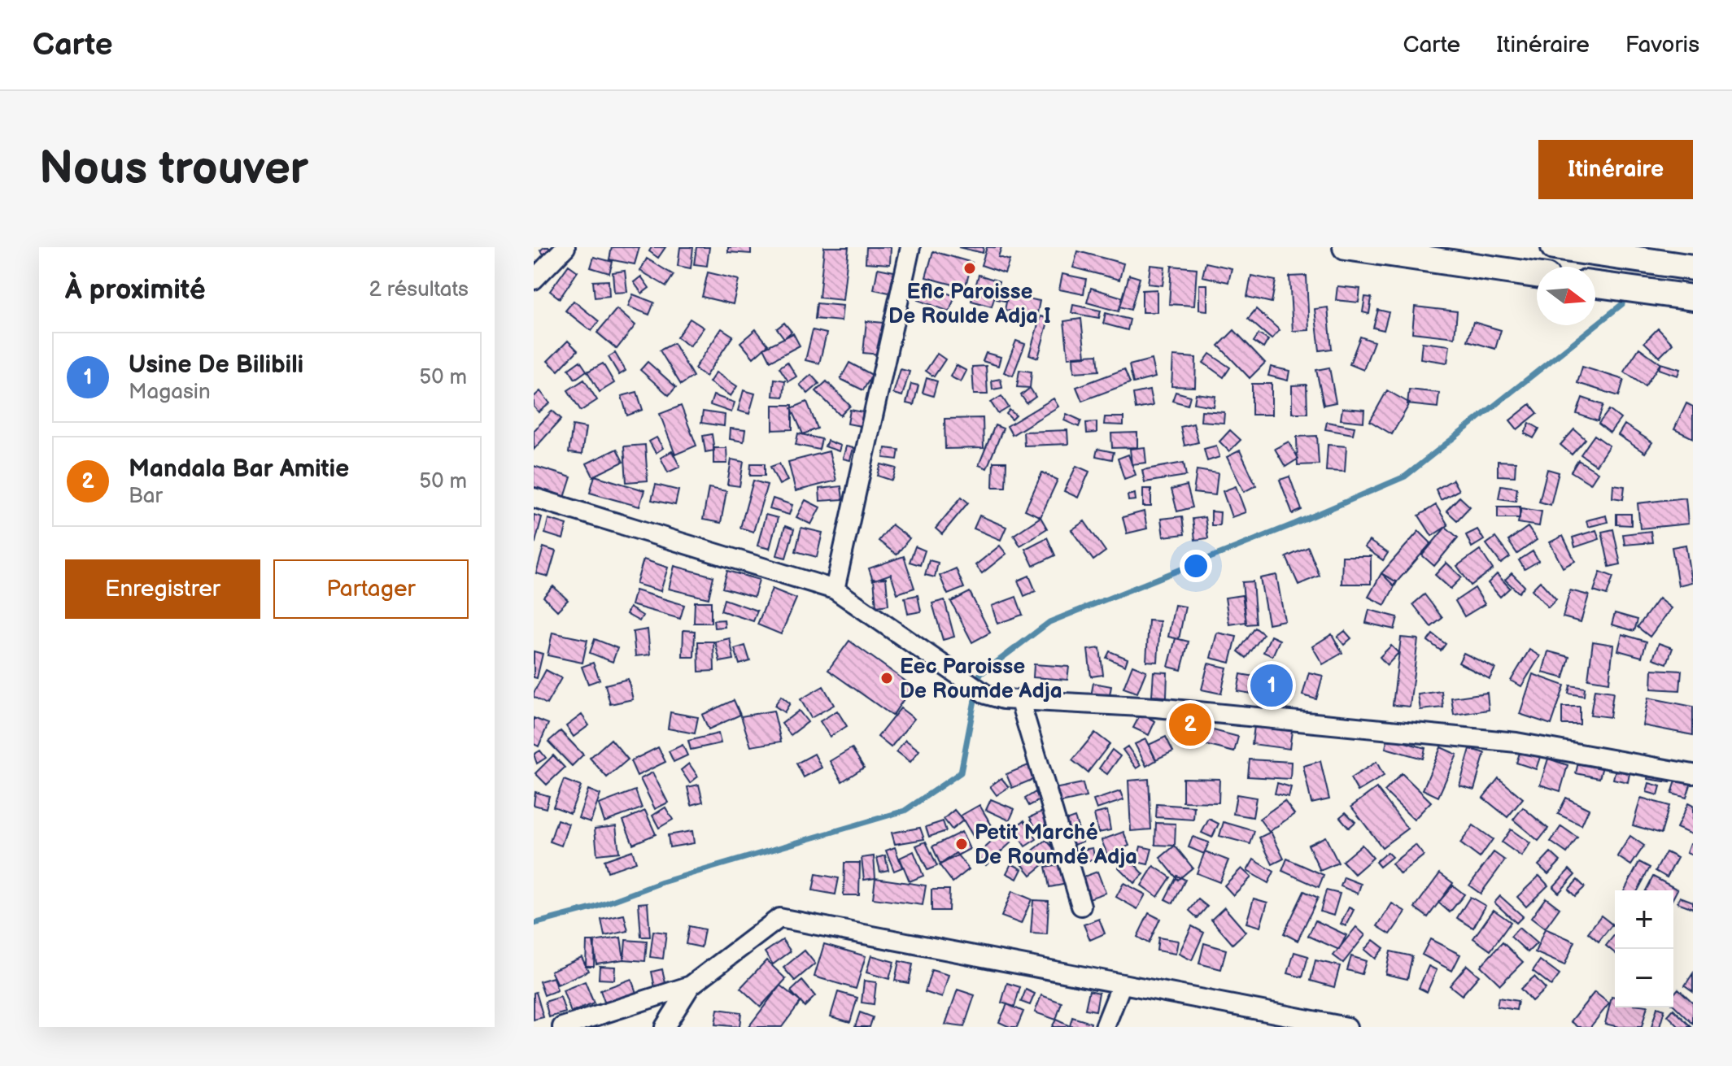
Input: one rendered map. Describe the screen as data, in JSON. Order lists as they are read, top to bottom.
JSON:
{
  "places": ["Eflc Paroisse De Roulde Adja I", "Eec Paroisse De Roumde Adja", "Petit Marché De Roumdé Adja"],
  "north": "right",
  "page": {
    "header": "Carte",
    "nav": ["Carte", "Itinéraire", "Favoris"],
    "buttons": [
      "Itinéraire",
      ["Enregistrer", "Partager"]
    ],
    "title": "Nous trouver",
    "heading": ["À proximité", "2 résultats"],
    "list": [
      {
        "mark": "1",
        "name": "Usine De Bilibili",
        "note": "Magasin",
        "value": "50 m"
      },
      {
        "mark": "2",
        "name": "Mandala Bar Amitie",
        "note": "Bar",
        "value": "50 m"
      }
    ],
    "pins": ["1", "2"],
    "map_buttons": ["+", "−"]
  }
}
